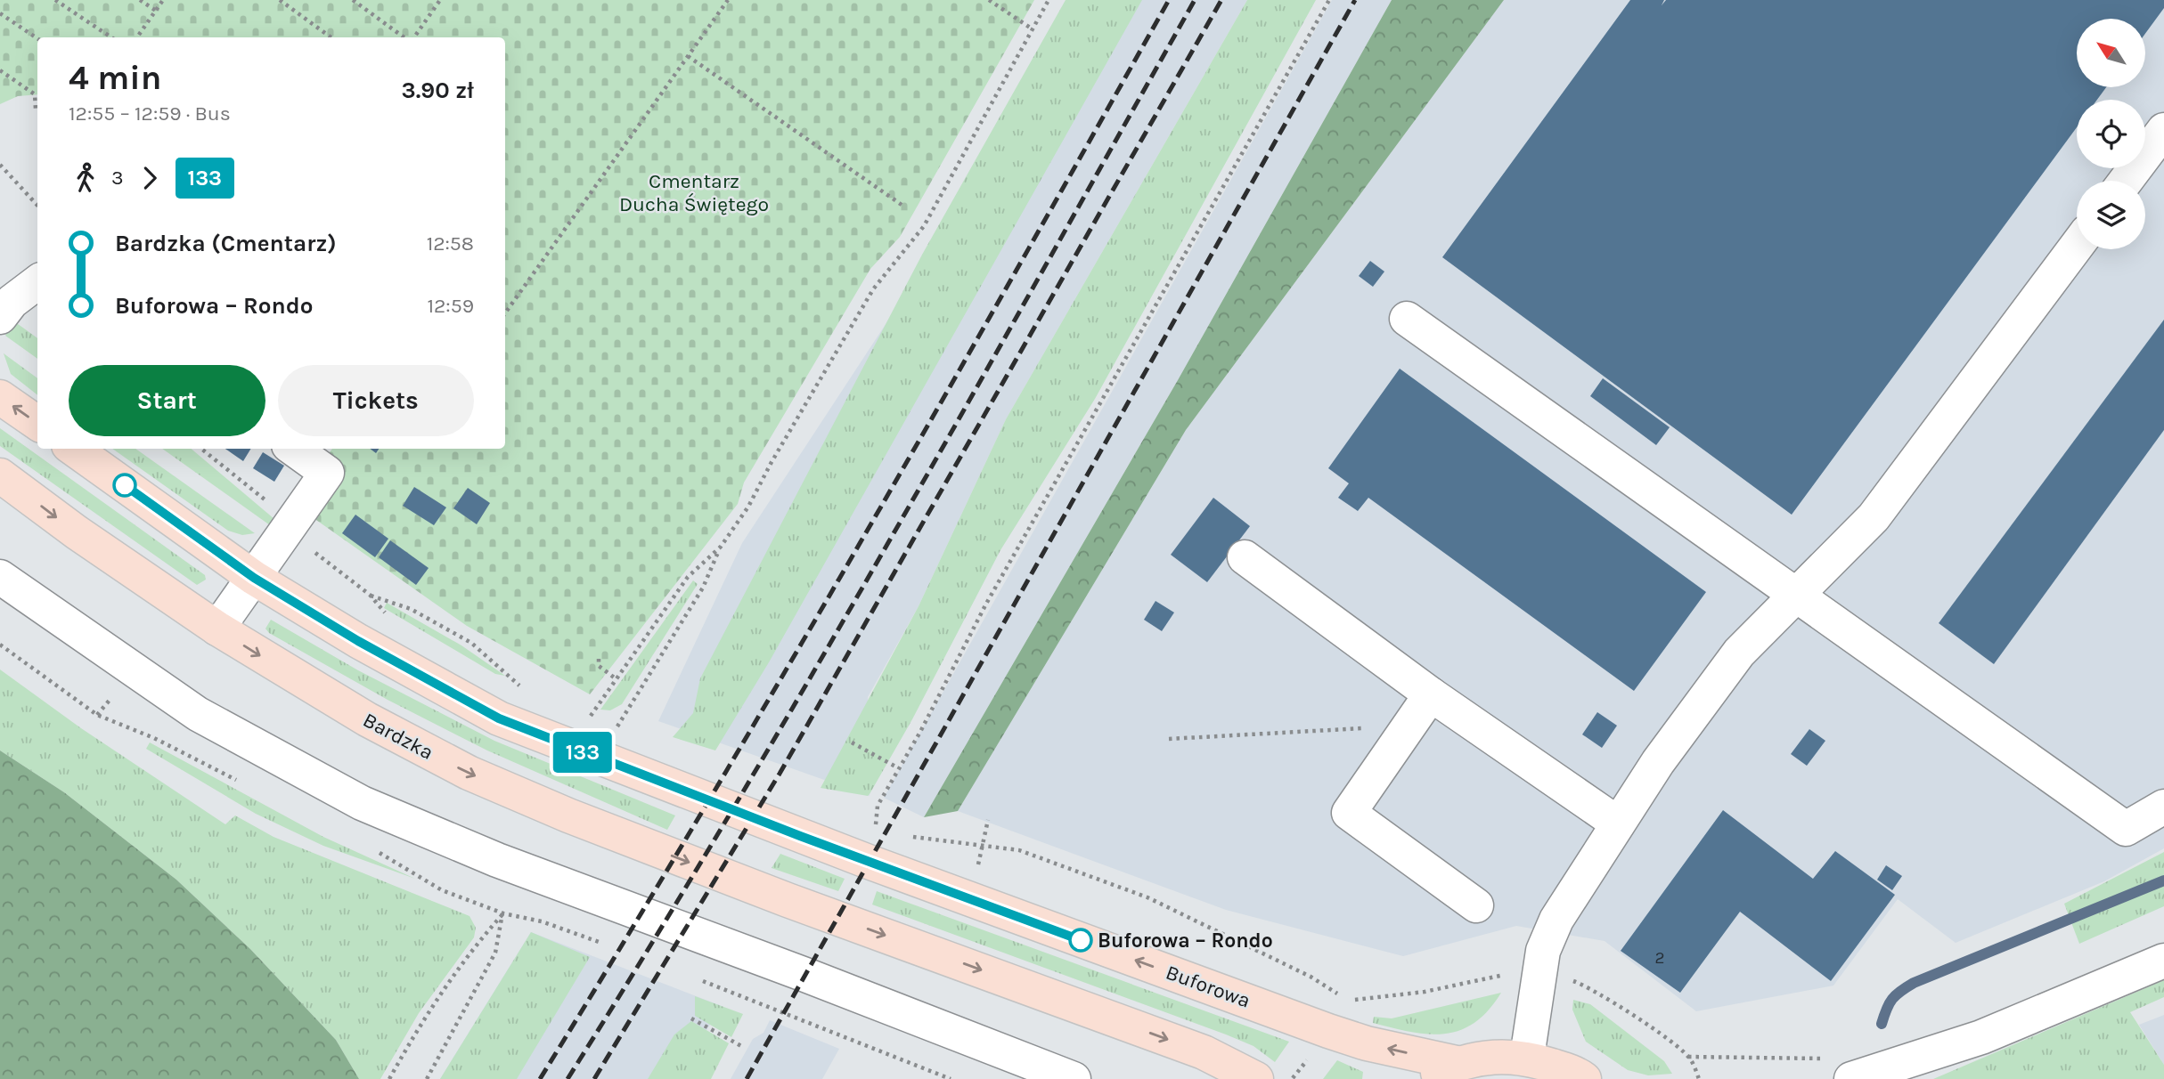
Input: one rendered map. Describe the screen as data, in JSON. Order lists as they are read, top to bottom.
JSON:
{
  "streets": {
    "main road": ["Bardzka", "Buforowa"]
  },
  "one_way": ["Bardzka", "Buforowa"],
  "parks": ["Cmentarz Ducha Świętego"],
  "places": ["Buforowa – Rondo"],
  "lines": ["bus line 133"],
  "house_numbers": ["2"],
  "north": "top left",
  "page": {
    "on_map": "133",
    "heading": ["4 min", "12:55 – 12:59 · Bus", "3.90 zł"],
    "legs": ["3", "133"],
    "list": [
      {
        "name": "Bardzka (Cmentarz)",
        "value": "12:58"
      },
      {
        "name": "Buforowa – Rondo",
        "value": "12:59"
      }
    ],
    "buttons": ["Start", "Tickets"]
  }
}
